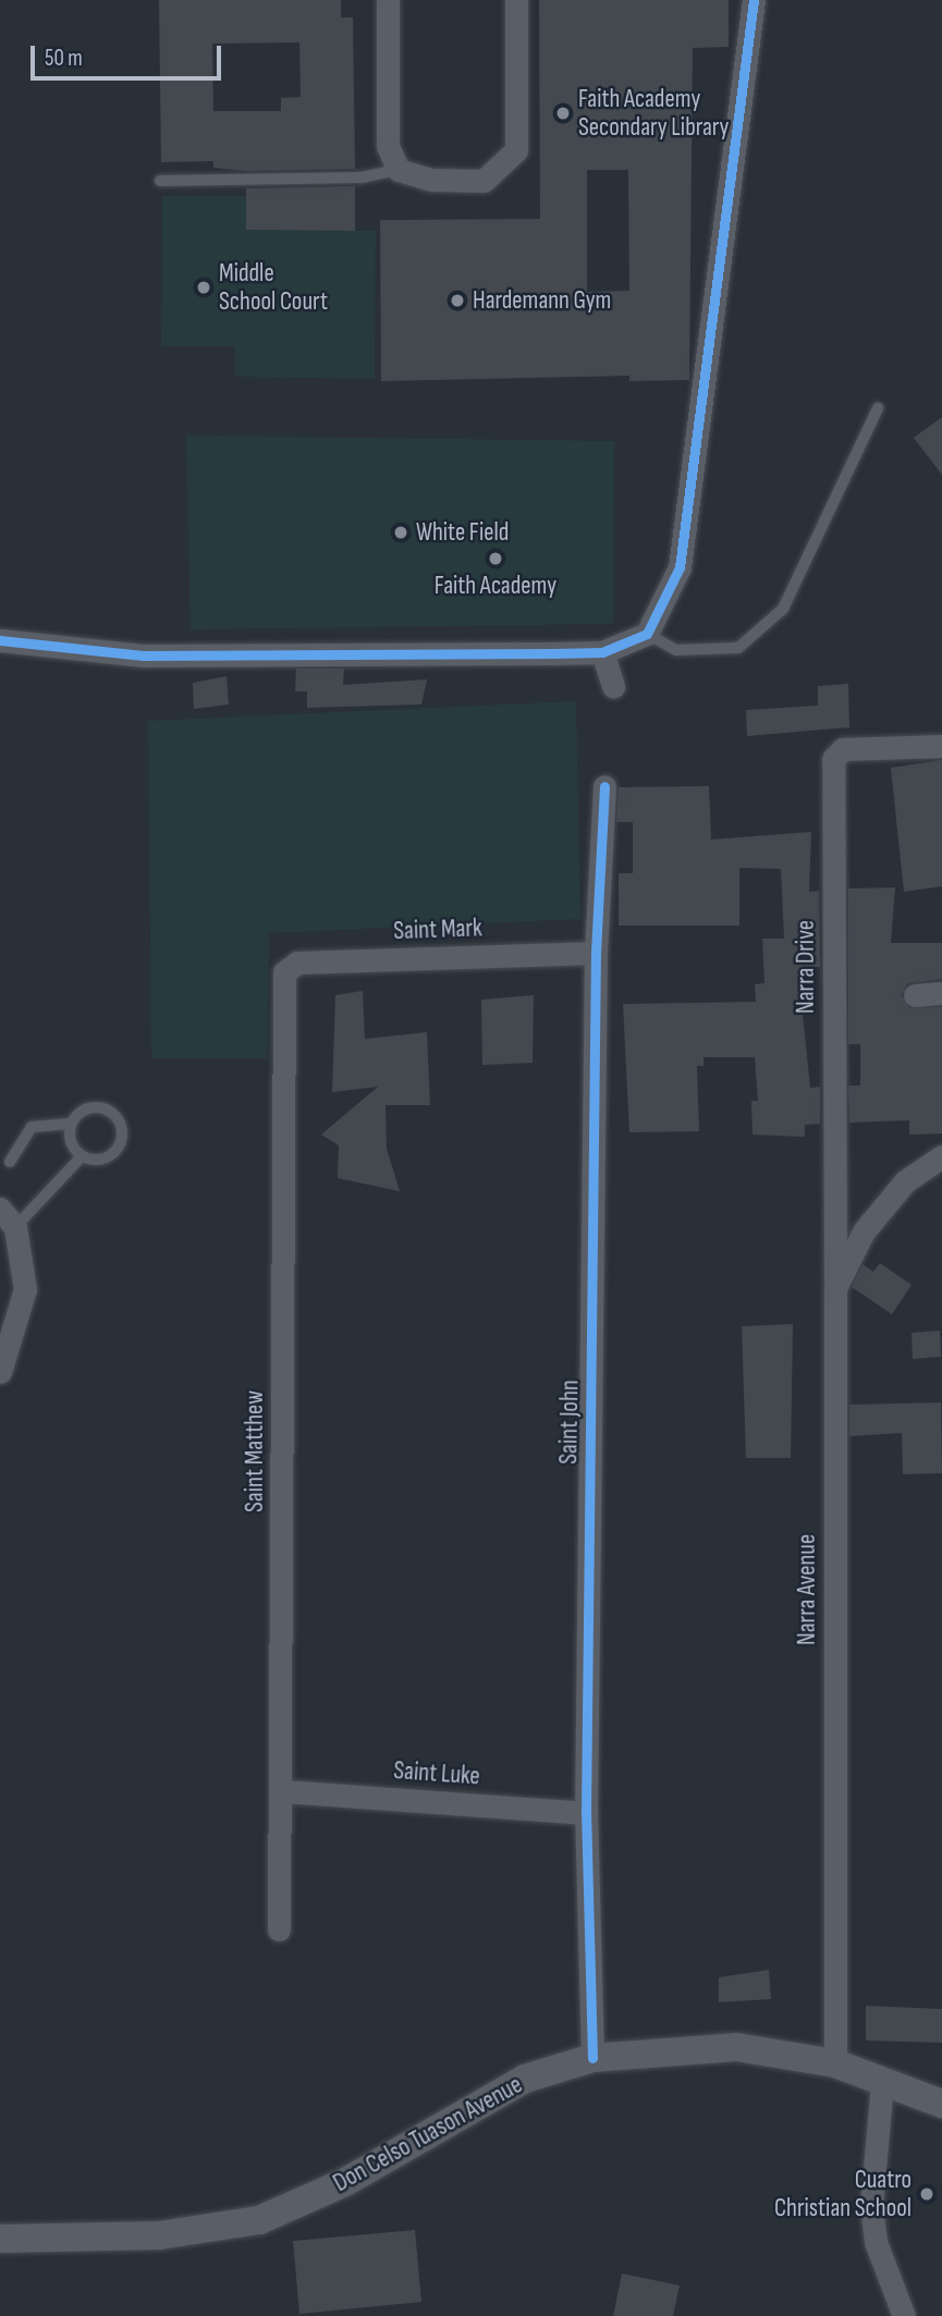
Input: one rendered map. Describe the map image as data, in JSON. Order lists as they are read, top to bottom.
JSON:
{
  "streets": {
    "street": [
      "Saint Mark",
      "Narra Drive",
      "Saint John",
      "Saint Matthew",
      "Narra Avenue",
      "Saint Luke",
      "Don Celso Tuason Avenue"
    ]
  },
  "crossings": [
    ["Saint Mark", "Saint John"],
    ["Saint Mark", "Saint Matthew"],
    ["Narra Drive", "Narra Avenue"],
    ["Saint John", "Saint Luke"],
    ["Saint John", "Don Celso Tuason Avenue"],
    ["Saint Matthew", "Saint Luke"],
    ["Narra Avenue", "Don Celso Tuason Avenue"]
  ],
  "places": [
    "Faith Academy Secondary Library",
    "Middle School Court",
    "Hardemann Gym",
    "White Field",
    "Faith Academy",
    "Cuatro Christian School"
  ],
  "scale_bar": "50 m"
}
